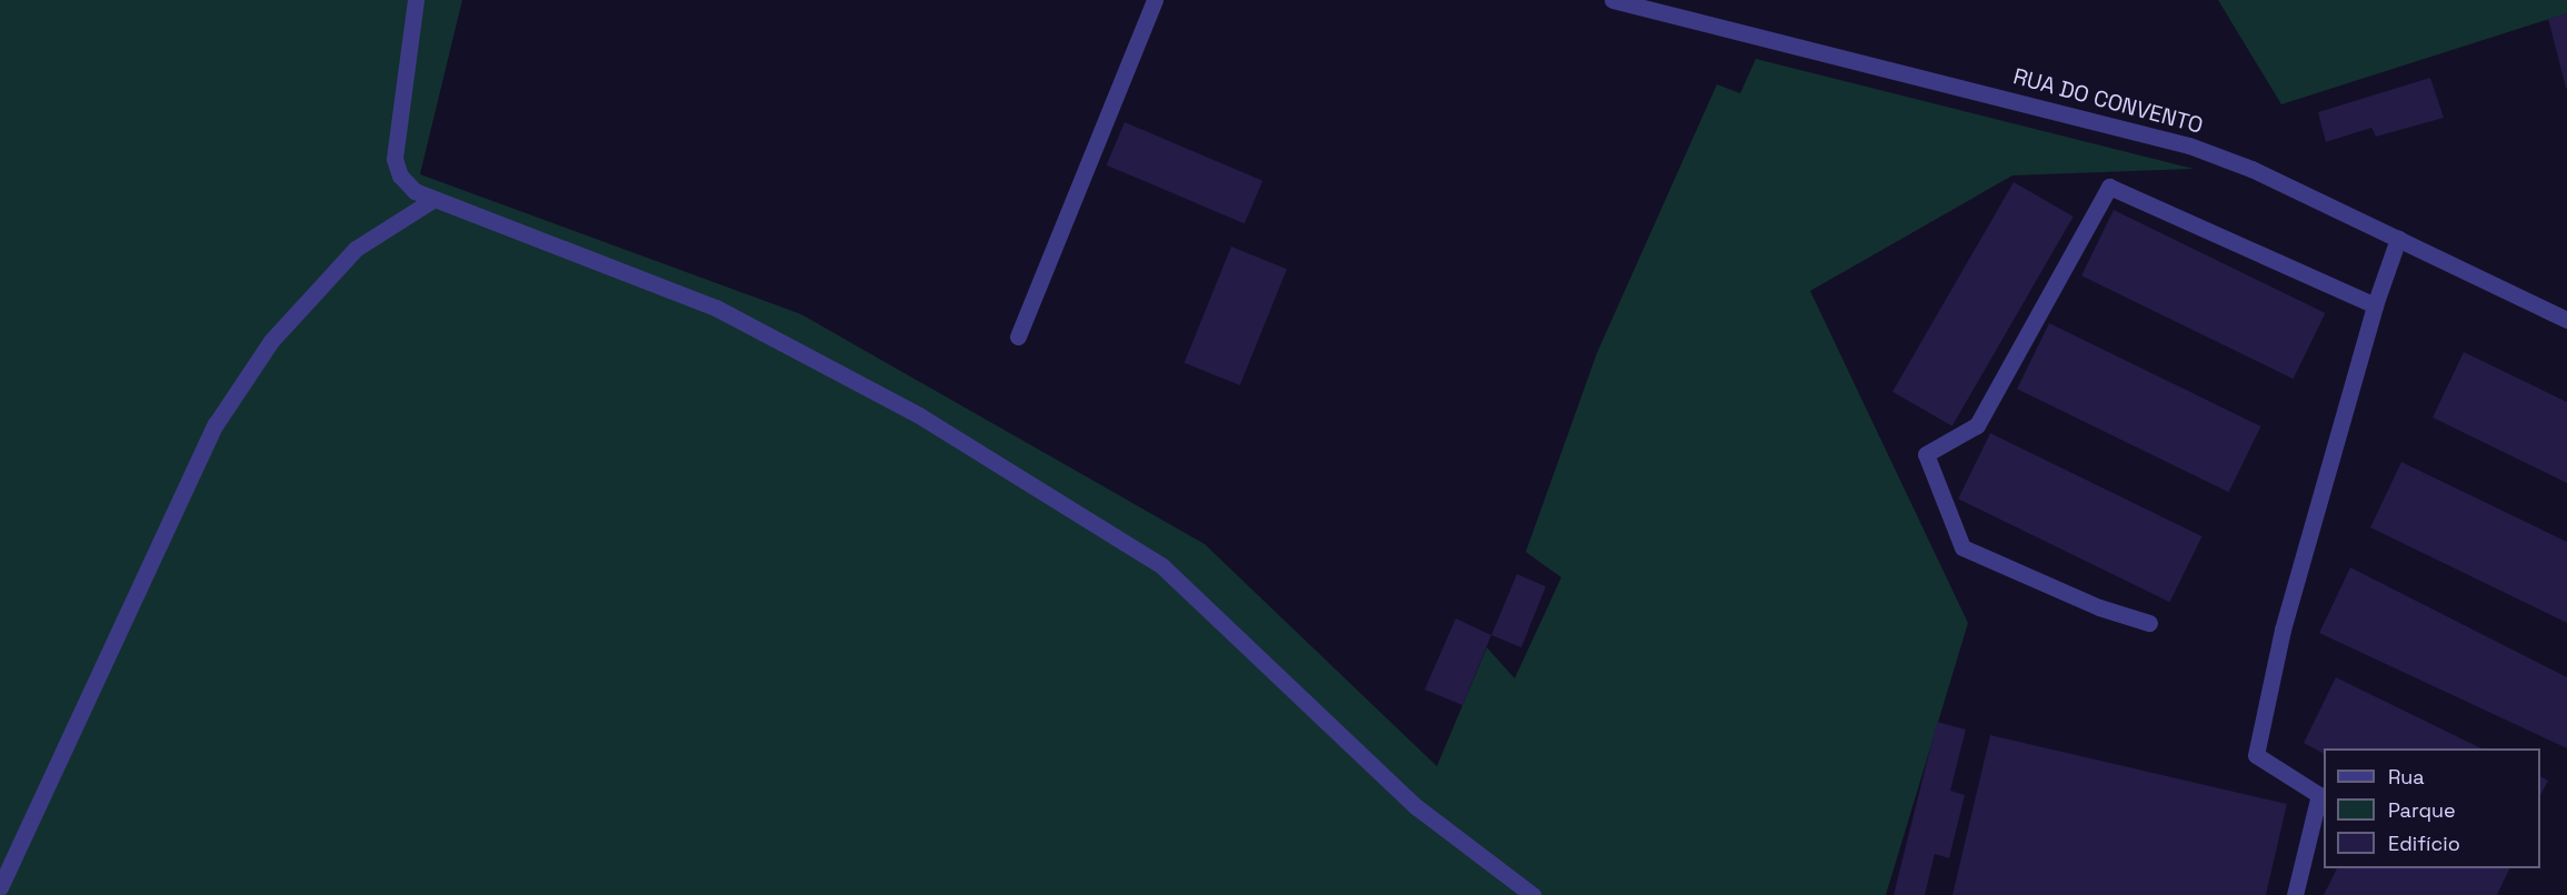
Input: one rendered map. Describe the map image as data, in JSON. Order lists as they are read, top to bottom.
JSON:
{
  "streets": {
    "street": ["RUA DO CONVENTO"]
  },
  "legend": ["Rua", "Parque", "Edifício"]
}
